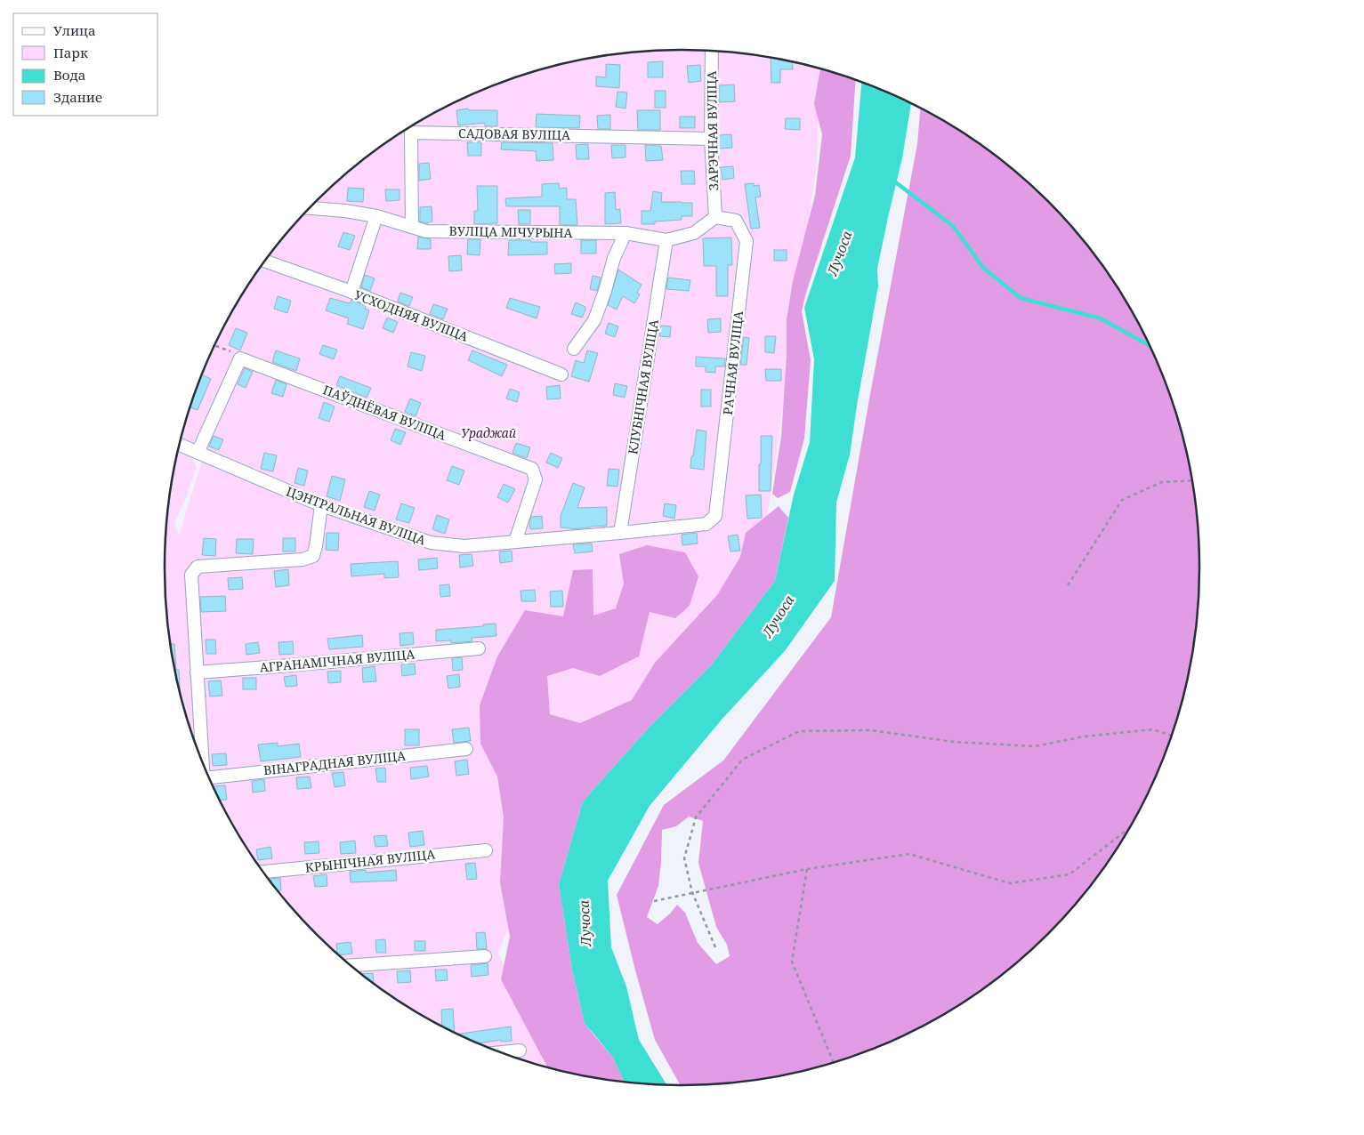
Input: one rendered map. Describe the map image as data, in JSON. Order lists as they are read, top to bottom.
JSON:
{
  "streets": {
    "lane": [
      "ЗАРЭЧНАЯ ВУЛІЦА",
      "САДОВАЯ ВУЛІЦА",
      "ВУЛІЦА МІЧУРЫНА",
      "УСХОДНЯЯ ВУЛІЦА",
      "РАЧНАЯ ВУЛІЦА",
      "КЛУБНІЧНАЯ ВУЛІЦА",
      "ПАЎДНЁВАЯ ВУЛІЦА",
      "ЦЭНТРАЛЬНАЯ ВУЛІЦА",
      "АГРАНАМІЧНАЯ ВУЛІЦА",
      "ВІНАГРАДНАЯ ВУЛІЦА",
      "КРЫНІЧНАЯ ВУЛІЦА"
    ]
  },
  "crossings": [
    ["ЗАРЭЧНАЯ ВУЛІЦА", "САДОВАЯ ВУЛІЦА"],
    ["ЗАРЭЧНАЯ ВУЛІЦА", "ВУЛІЦА МІЧУРЫНА"],
    ["ЗАРЭЧНАЯ ВУЛІЦА", "РАЧНАЯ ВУЛІЦА"],
    ["САДОВАЯ ВУЛІЦА", "ВУЛІЦА МІЧУРЫНА"],
    ["ВУЛІЦА МІЧУРЫНА", "РАЧНАЯ ВУЛІЦА"],
    ["ВУЛІЦА МІЧУРЫНА", "КЛУБНІЧНАЯ ВУЛІЦА"],
    ["РАЧНАЯ ВУЛІЦА", "ЦЭНТРАЛЬНАЯ ВУЛІЦА"],
    ["КЛУБНІЧНАЯ ВУЛІЦА", "ЦЭНТРАЛЬНАЯ ВУЛІЦА"],
    ["ПАЎДНЁВАЯ ВУЛІЦА", "ЦЭНТРАЛЬНАЯ ВУЛІЦА"]
  ],
  "water": ["Лучоса"],
  "parks": ["Ураджай"],
  "legend": [
    "Улица",
    "Парк",
    "Вода",
    "Здание"
  ]
}
